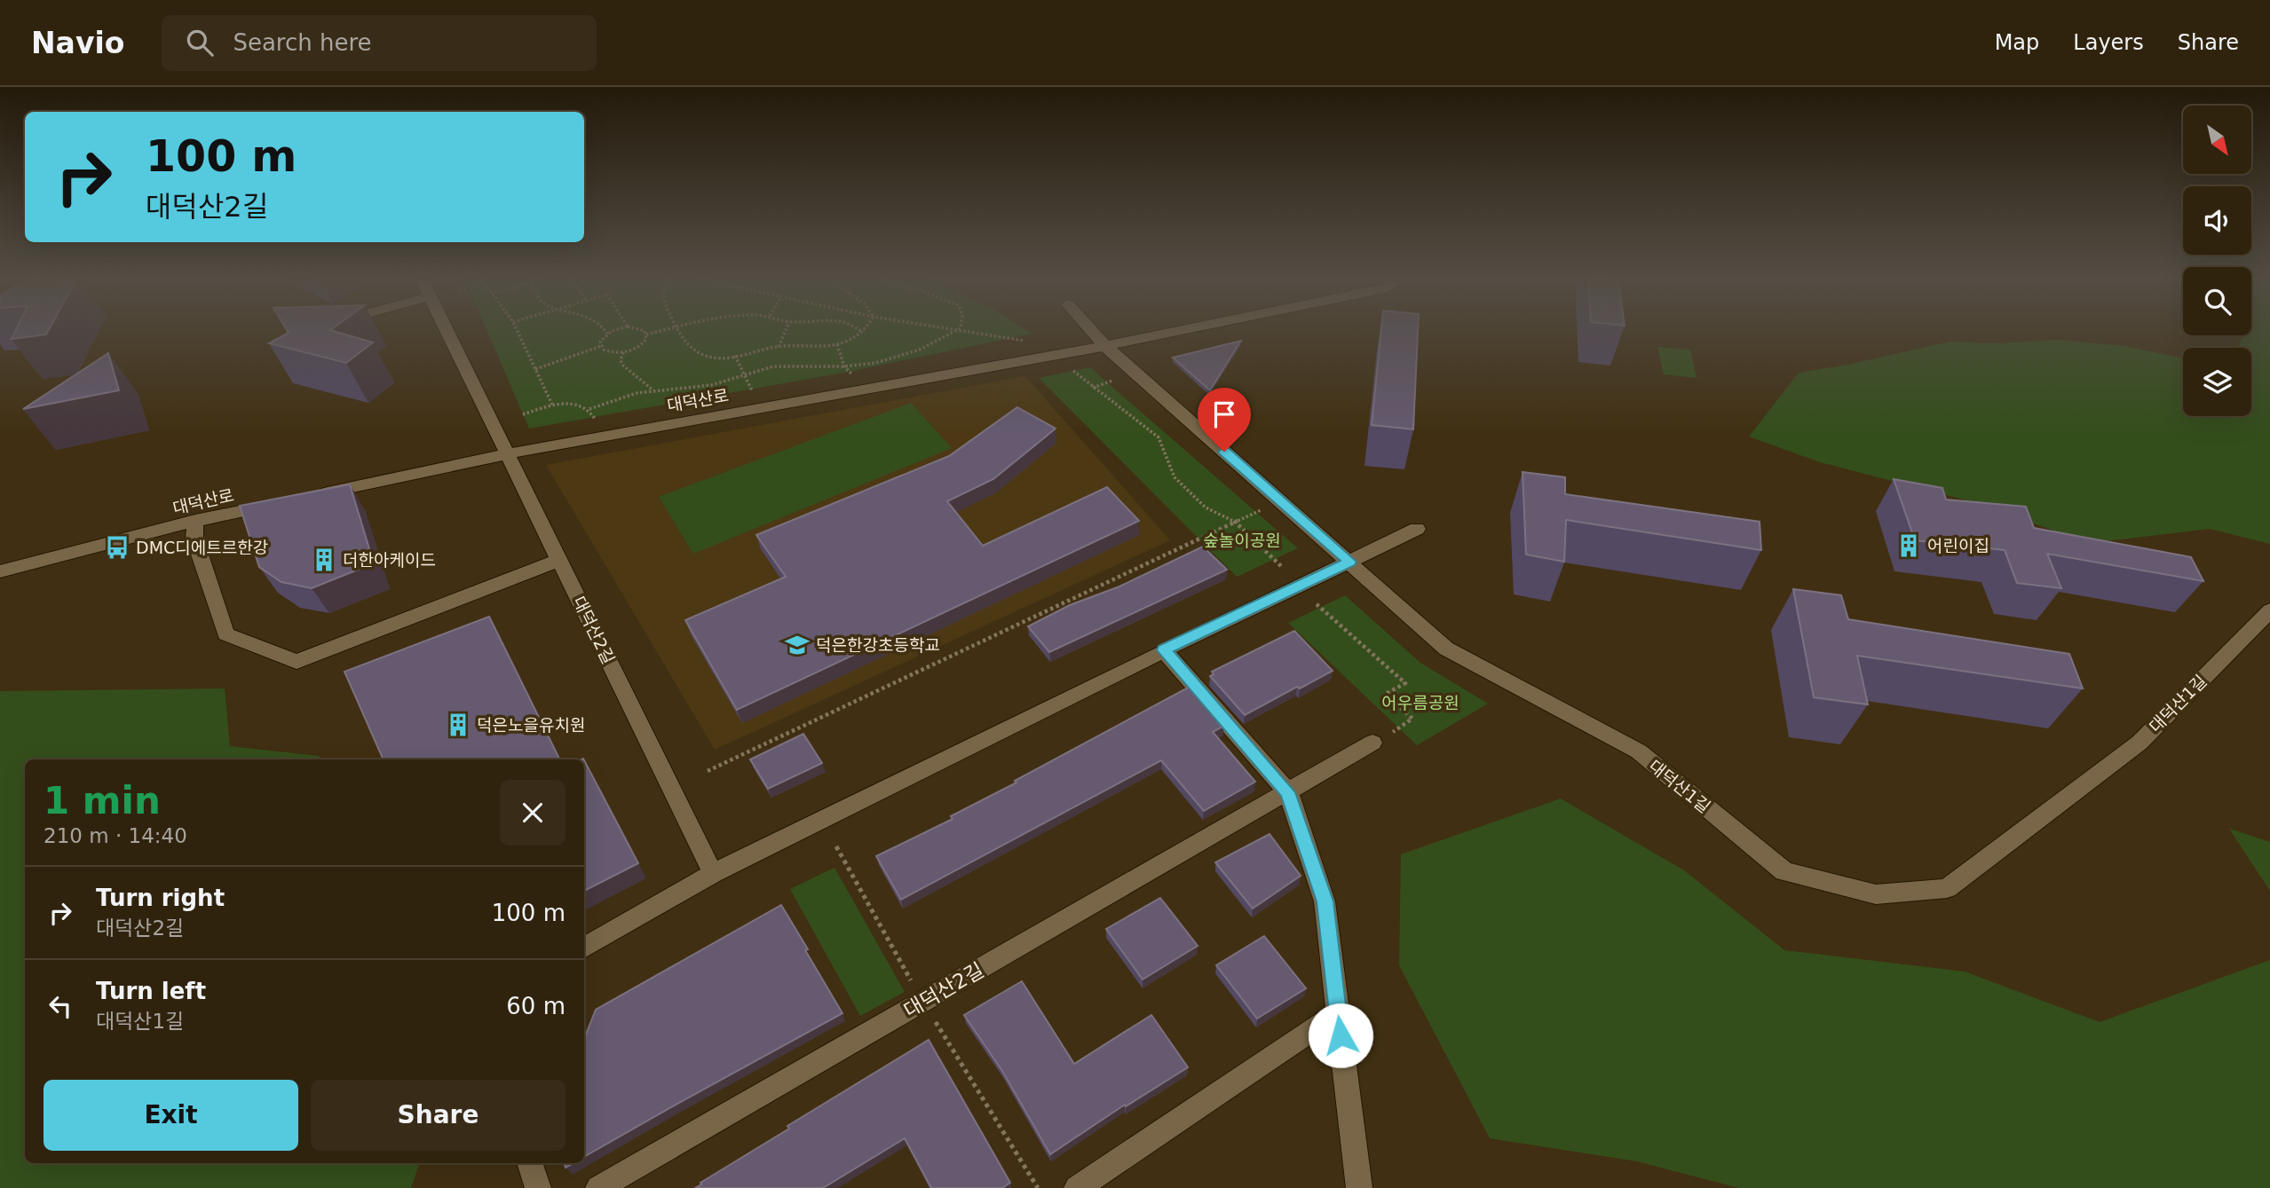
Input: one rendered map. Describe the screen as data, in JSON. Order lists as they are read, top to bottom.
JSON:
{
  "streets": {
    "street": ["대덕산로", "대덕산2길", "대덕산1길"]
  },
  "crossings": [
    ["대덕산로", "대덕산2길"],
    ["대덕산로", "대덕산1길"]
  ],
  "parks": ["숲놀이공원", "어우름공원"],
  "places": {
    "building": ["어린이집", "더한아케이드", "덕은노을유치원"],
    "bus stop": ["DMC디에트르한강"],
    "school or university": ["덕은한강초등학교"]
  },
  "north": "bottom right",
  "page": {
    "header": "Navio",
    "search": "Search here",
    "nav": ["Map", "Layers", "Share"],
    "turn": ["100 m", "대덕산2길"],
    "heading": ["1 min", "210 m · 14:40"],
    "list": [
      {
        "name": "Turn right",
        "note": "대덕산2길",
        "value": "100 m"
      },
      {
        "name": "Turn left",
        "note": "대덕산1길",
        "value": "60 m"
      }
    ],
    "buttons": ["Exit", "Share"]
  }
}
